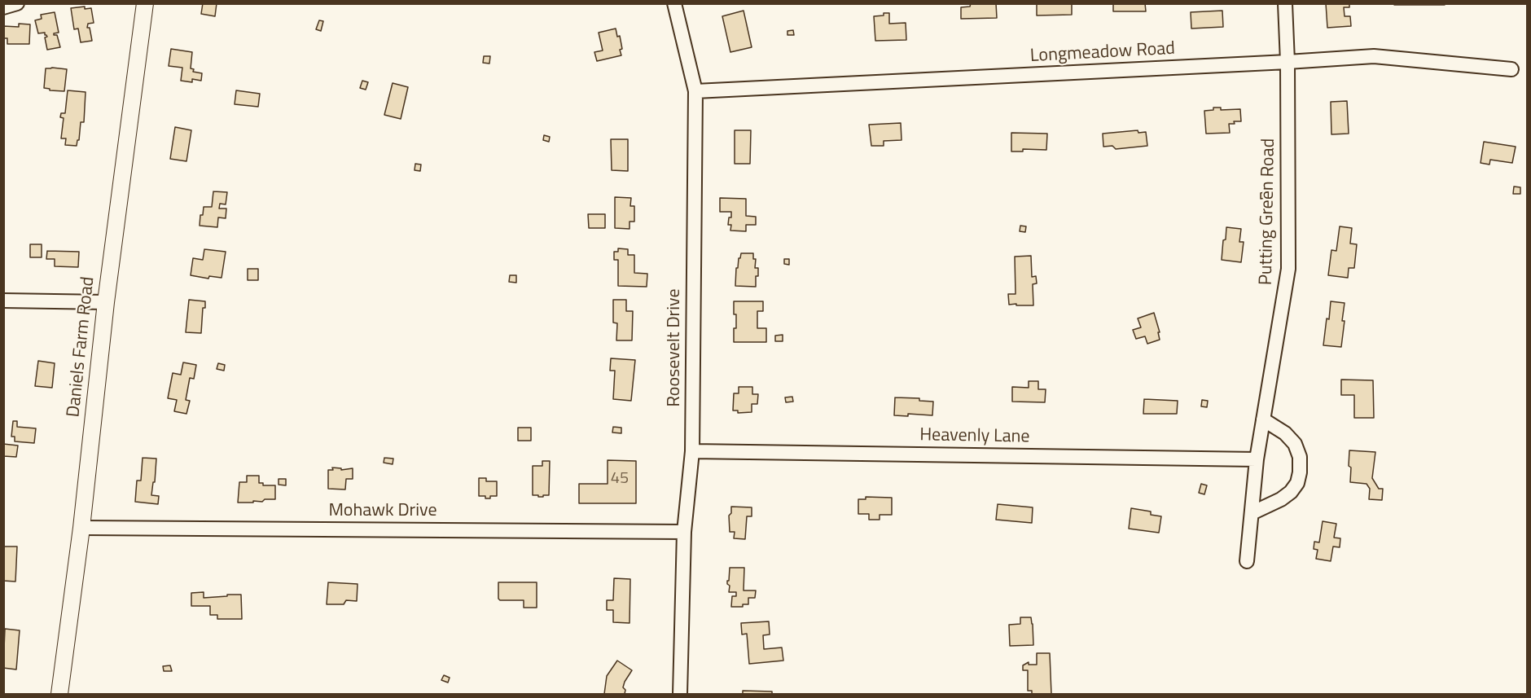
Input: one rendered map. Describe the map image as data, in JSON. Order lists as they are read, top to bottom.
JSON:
{
  "streets": {
    "main road": ["Daniels Farm Road"],
    "street": [
      "Longmeadow Road",
      "Putting Green Road",
      "Roosevelt Drive",
      "Heavenly Lane",
      "Mohawk Drive"
    ]
  },
  "crossings": [
    ["Longmeadow Road", "Putting Green Road"],
    ["Longmeadow Road", "Roosevelt Drive"],
    ["Putting Green Road", "Heavenly Lane"],
    ["Daniels Farm Road", "Mohawk Drive"],
    ["Roosevelt Drive", "Heavenly Lane"],
    ["Roosevelt Drive", "Mohawk Drive"]
  ],
  "house_numbers": ["45"]
}
